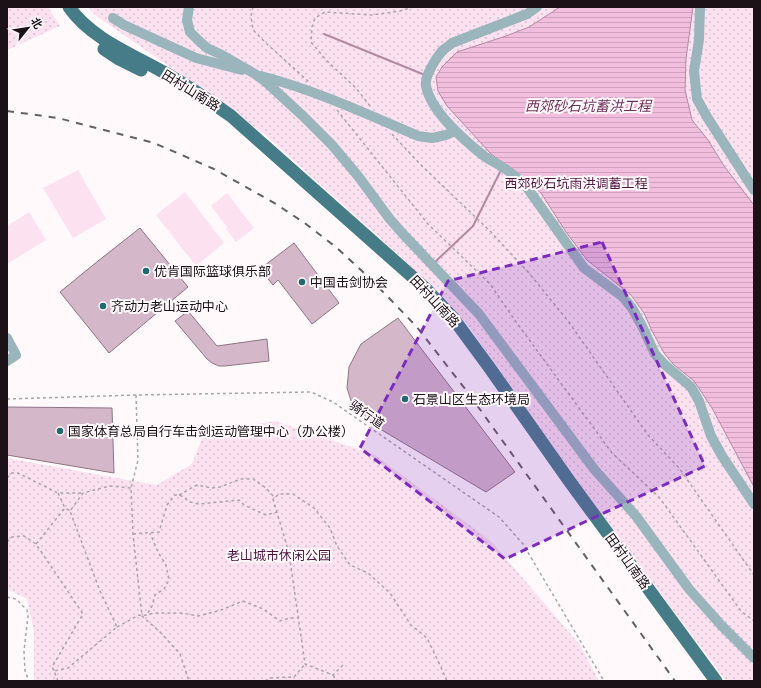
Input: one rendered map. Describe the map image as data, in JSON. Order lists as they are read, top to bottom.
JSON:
{
  "streets": {
    "main road": ["田村山南路"],
    "path": ["骑行道"]
  },
  "water": ["西郊砂石坑蓄洪工程"],
  "parks": ["西郊砂石坑雨洪调蓄工程", "老山城市休闲公园"],
  "places": [
    "优肯国际篮球俱乐部",
    "中国击剑协会",
    "齐动力老山运动中心",
    "石景山区生态环境局",
    "国家体育总局自行车击剑运动管理中心（办公楼）"
  ],
  "north": "top right"
}
